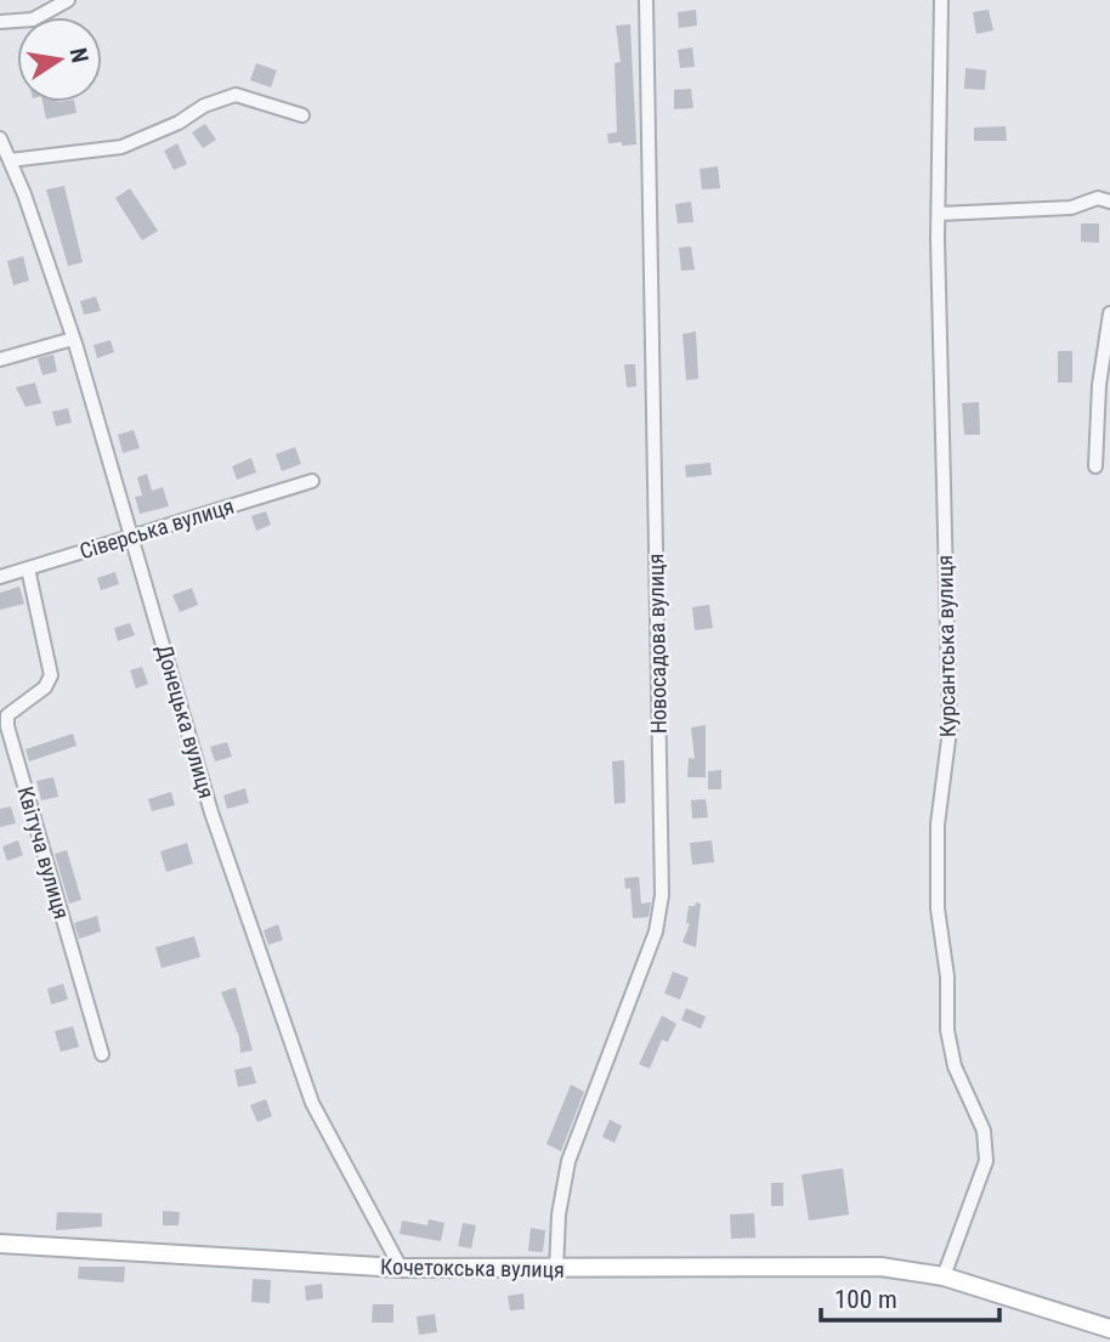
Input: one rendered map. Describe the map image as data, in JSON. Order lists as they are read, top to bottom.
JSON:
{
  "streets": {
    "main road": ["Кочетокська вулиця"],
    "street": [
      "Сіверська вулиця",
      "Новосадова вулиця",
      "Курсантська вулиця",
      "Донецька вулиця",
      "Квітуча вулиця"
    ]
  },
  "crossings": [
    ["Сіверська вулиця", "Донецька вулиця"],
    ["Сіверська вулиця", "Квітуча вулиця"],
    ["Новосадова вулиця", "Кочетокська вулиця"],
    ["Курсантська вулиця", "Кочетокська вулиця"],
    ["Донецька вулиця", "Кочетокська вулиця"]
  ],
  "scale_bar": "100 m",
  "north": "right"
}
